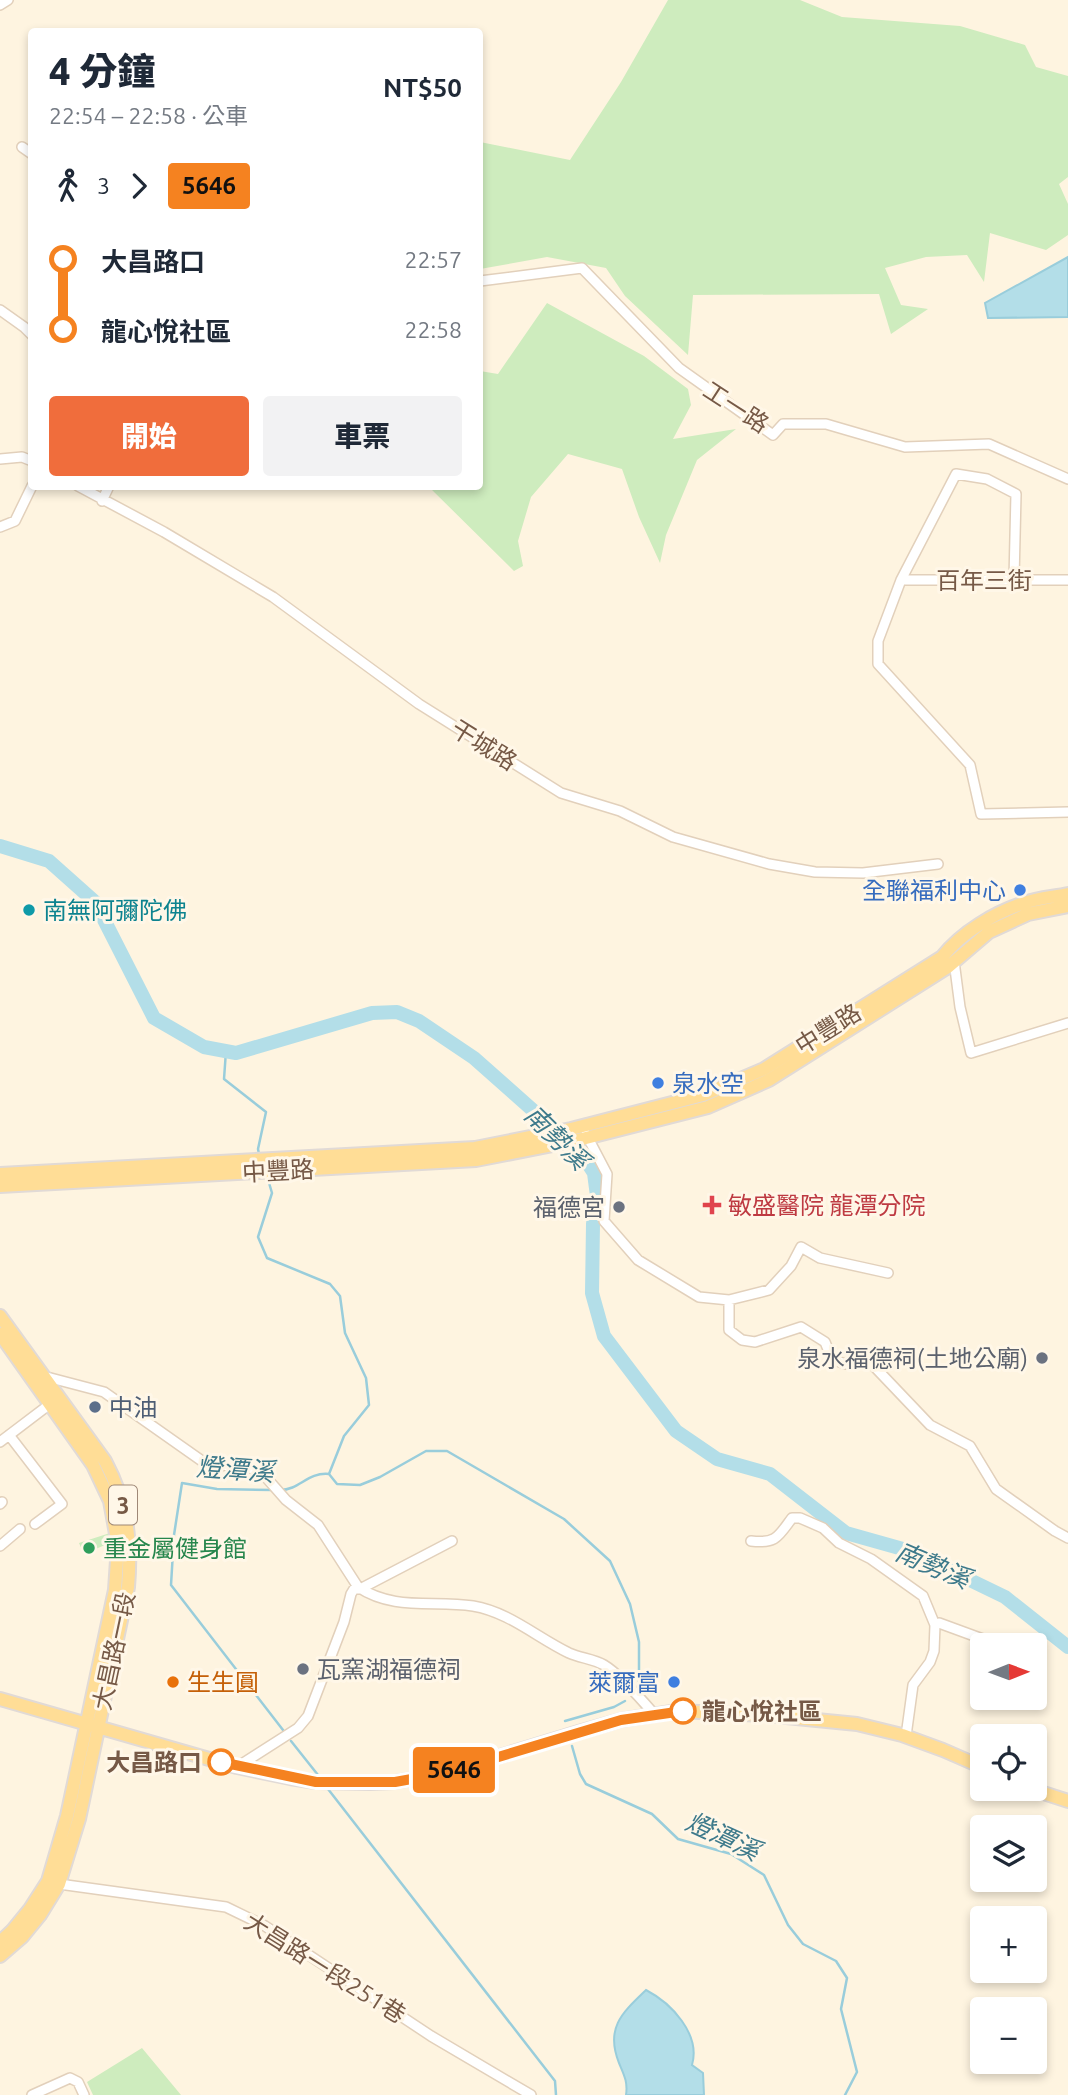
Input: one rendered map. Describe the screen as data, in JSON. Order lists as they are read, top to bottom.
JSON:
{
  "streets": {
    "main road": ["中豐路", "3", "大昌路一段"],
    "street": [
      "工一路",
      "百年三街",
      "干城路",
      "大昌路一段251巷"
    ]
  },
  "crossings": [
    ["大昌路一段", "大昌路一段251巷"]
  ],
  "water": ["南勢溪", "燈潭溪"],
  "places": {
    "other": [
      "全聯福利中心",
      "南無阿彌陀佛",
      "泉水空",
      "福德宮",
      "泉水福德祠(土地公廟)",
      "中油",
      "重金屬健身館",
      "瓦窯湖福德祠",
      "生生圓",
      "萊爾富",
      "龍心悅社區",
      "大昌路口"
    ],
    "health": ["敏盛醫院 龍潭分院"]
  },
  "lines": ["bus line 5646"],
  "north": "right",
  "page": {
    "on_map": "5646",
    "heading": ["4 分鐘", "22:54 – 22:58 · 公車", "NT$50"],
    "legs": ["3", "5646"],
    "list": [
      {
        "name": "大昌路口",
        "value": "22:57"
      },
      {
        "name": "龍心悅社區",
        "value": "22:58"
      }
    ],
    "buttons": ["開始", "車票"],
    "map_buttons": ["+", "−"]
  }
}
